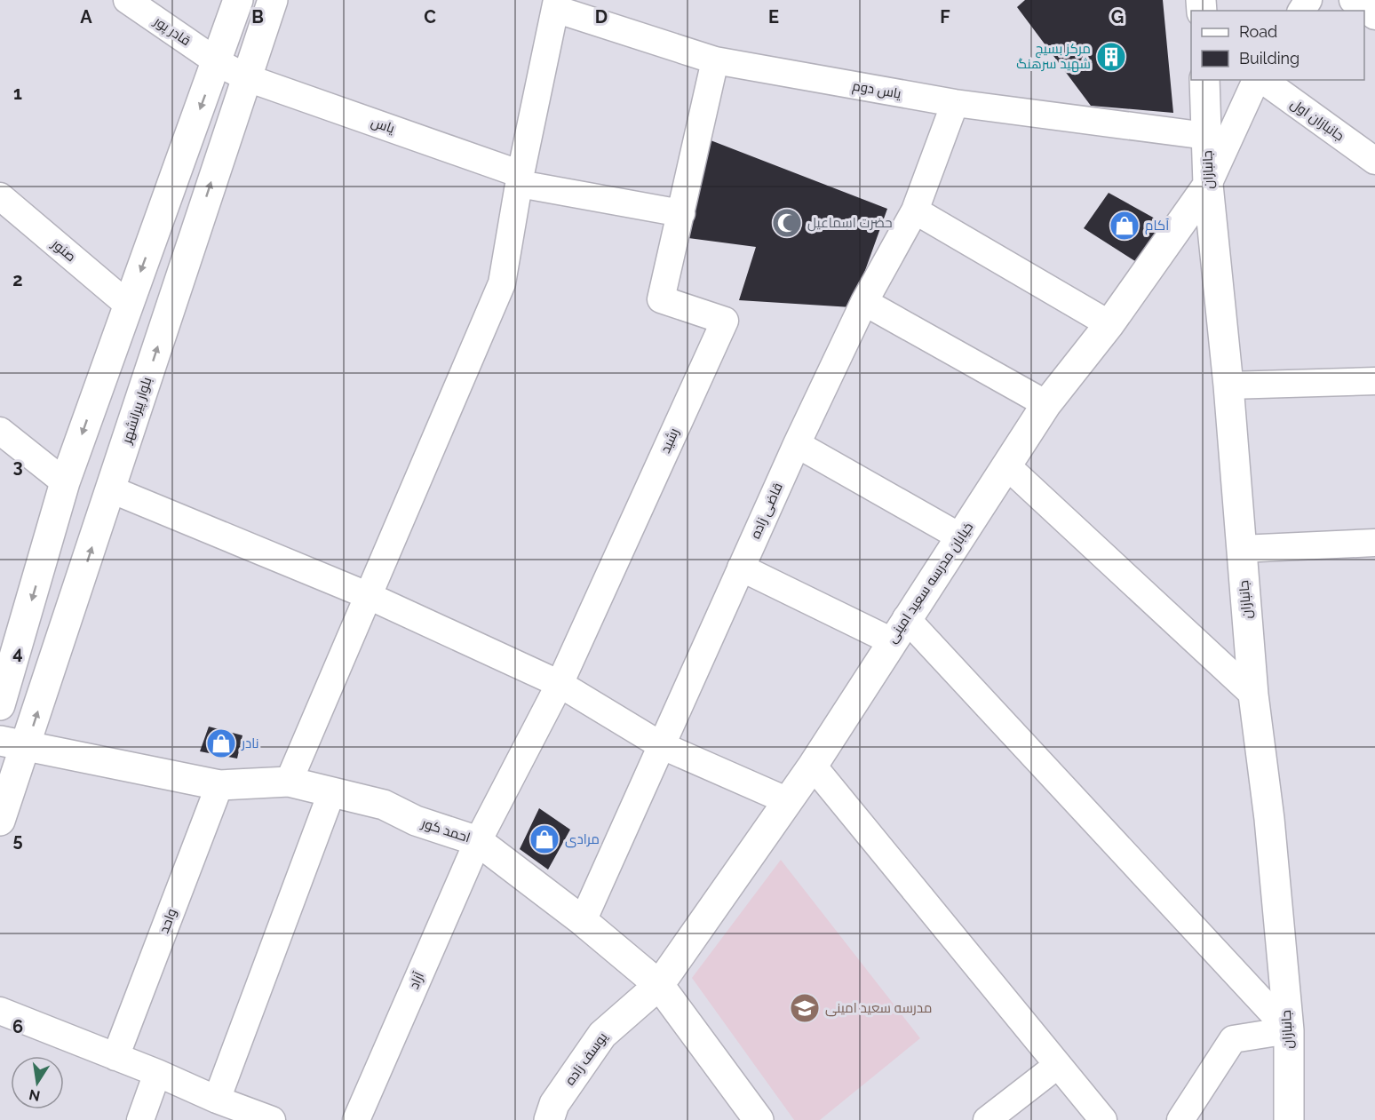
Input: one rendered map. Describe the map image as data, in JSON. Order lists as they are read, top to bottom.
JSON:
{
  "streets": {
    "street": [
      "قادر پور",
      "یاس دوم",
      "جانبازان اول",
      "یاس",
      "جانبازان",
      "صنور",
      "بلوار پیرانشهر",
      "رشید",
      "قاضی زاده",
      "خیابان مدرسه سعید امینی",
      "احمد کور",
      "واحد",
      "آزاد",
      "یوسف زاده"
    ]
  },
  "crossings": [
    ["قادر پور", "یاس"],
    ["قادر پور", "بلوار پیرانشهر"],
    ["یاس دوم", "جانبازان"],
    ["یاس دوم", "رشید"],
    ["یاس دوم", "قاضی زاده"],
    ["یاس", "بلوار پیرانشهر"],
    ["یاس", "رشید"],
    ["جانبازان", "خیابان مدرسه سعید امینی"],
    ["بلوار پیرانشهر", "احمد کور"],
    ["رشید", "احمد کور"],
    ["رشید", "آزاد"],
    ["قاضی زاده", "احمد کور"],
    ["خیابان مدرسه سعید امینی", "احمد کور"],
    ["خیابان مدرسه سعید امینی", "یوسف زاده"],
    ["احمد کور", "واحد"],
    ["احمد کور", "آزاد"],
    ["احمد کور", "یوسف زاده"]
  ],
  "places": {
    "building": ["مرکز بسیج شهید سرهنگ"],
    "mosque": ["حضرت اسماعیل"],
    "shop": ["آکام", "نادر", "مرادی"],
    "school or university": ["مدرسه سعید امینی"]
  },
  "legend": ["Road", "Building"],
  "north": "bottom",
  "grid": {
    "columns": [
      "A",
      "B",
      "C",
      "D",
      "E",
      "F",
      "G"
    ],
    "rows": [
      "1",
      "2",
      "3",
      "4",
      "5",
      "6"
    ]
  }
}
